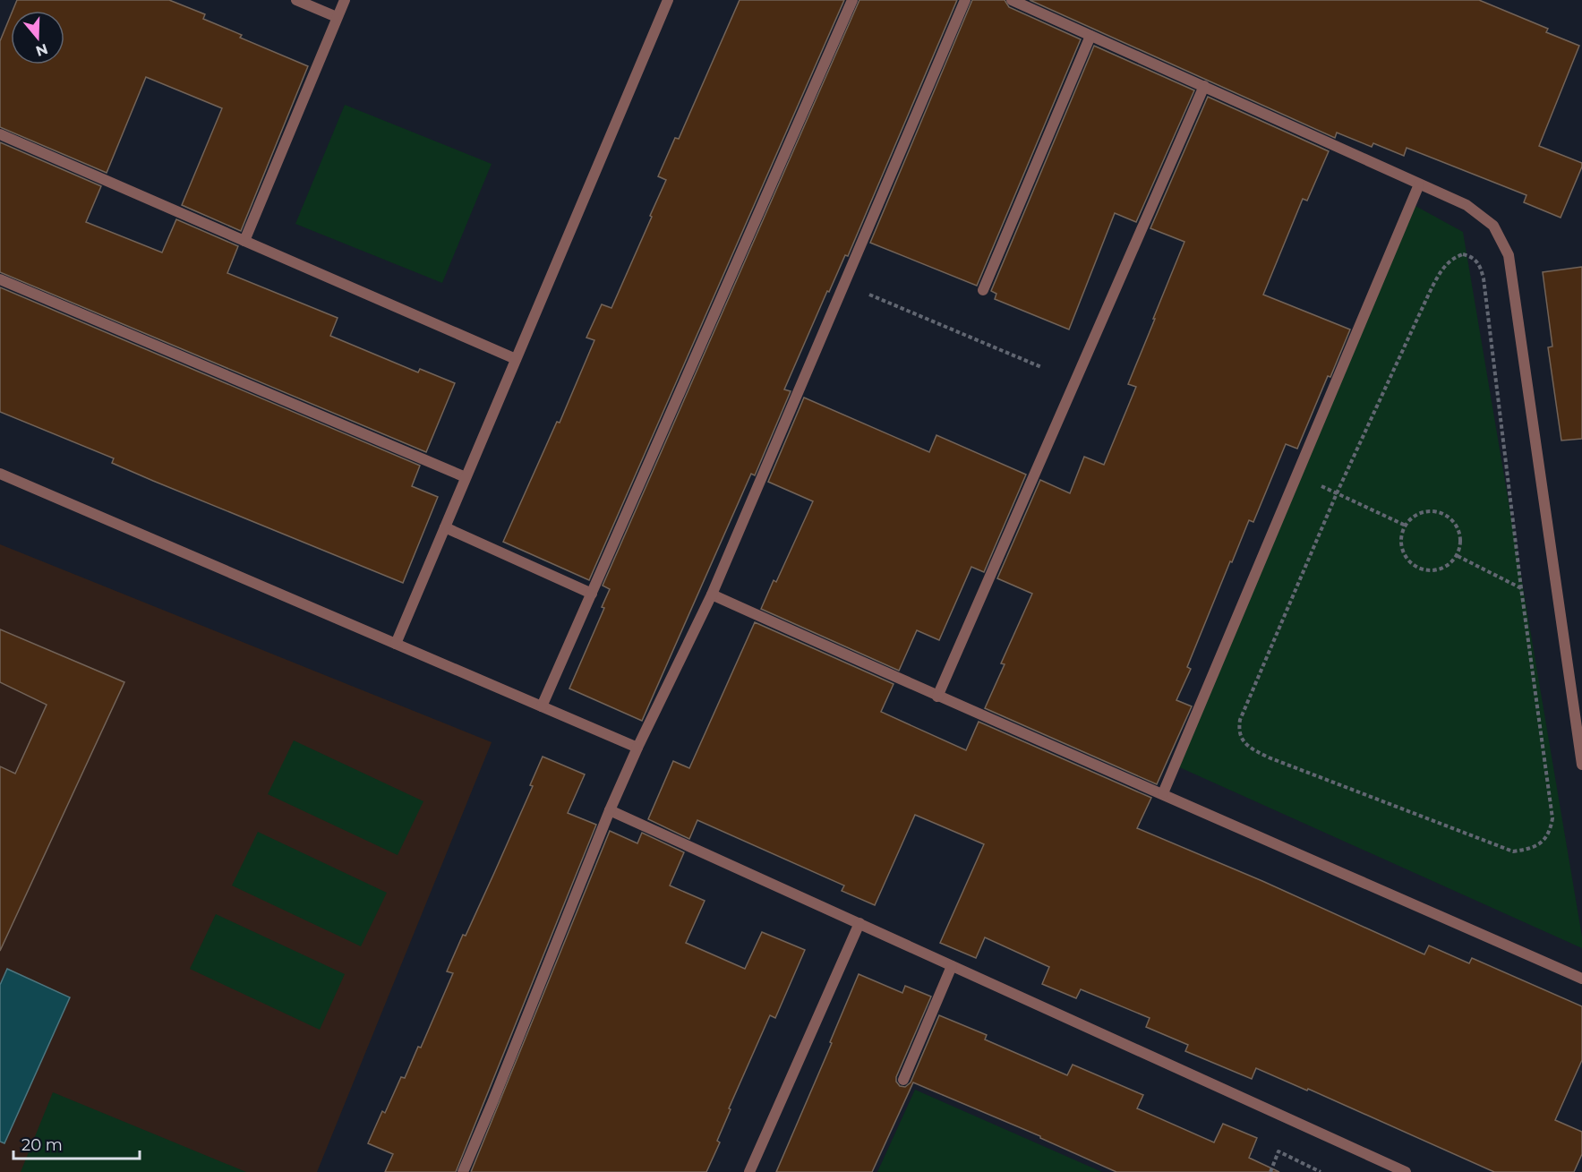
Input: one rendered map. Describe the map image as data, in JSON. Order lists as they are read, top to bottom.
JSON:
{
  "scale_bar": "20 m",
  "north": "bottom"
}
